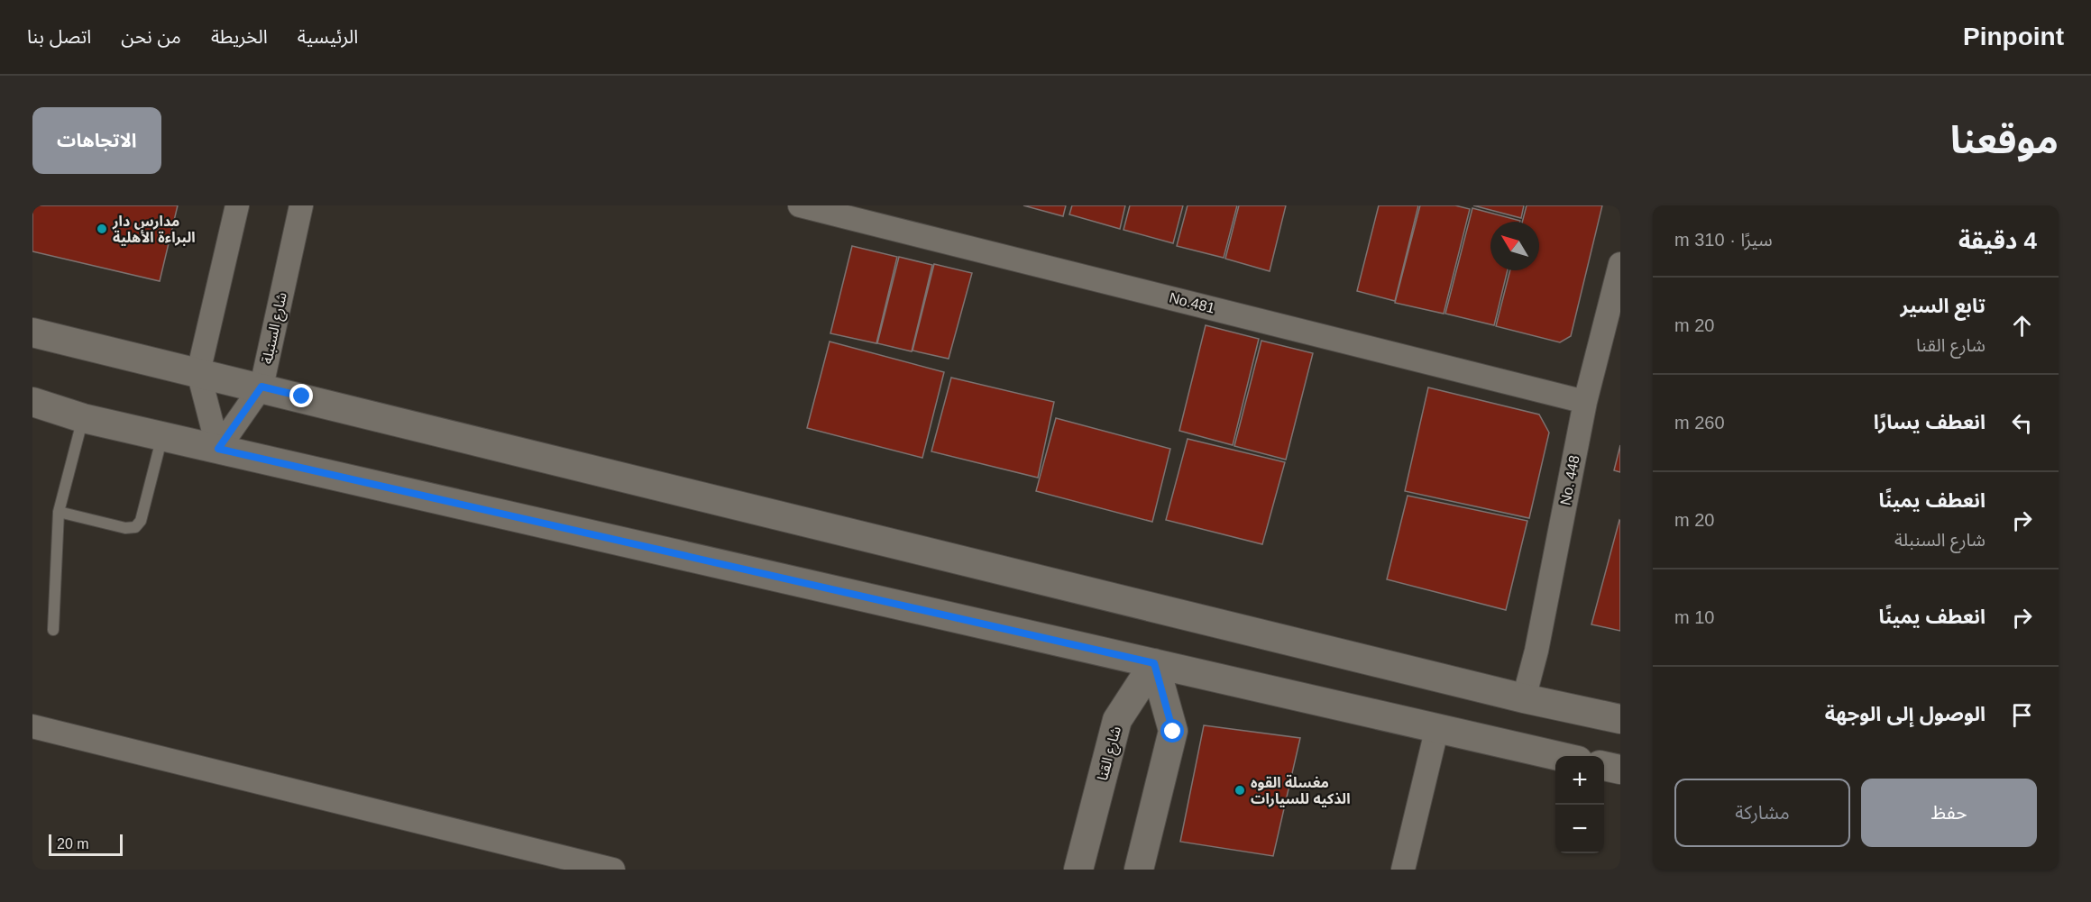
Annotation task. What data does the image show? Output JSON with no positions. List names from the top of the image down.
{
  "streets": {
    "street": [
      "No.481",
      "شارع السنبلة",
      "No. 448",
      "شارع القنا"
    ]
  },
  "crossings": [
    ["No.481", "No. 448"]
  ],
  "places": ["مدارس دار البراءة الأهلية", "مغسلة القوه الذكيه للسيارات"],
  "scale_bar": "20 m",
  "north": "top left",
  "page": {
    "header": "Pinpoint",
    "nav": [
      "الرئيسية",
      "الخريطة",
      "من نحن",
      "اتصل بنا"
    ],
    "title": "موقعنا",
    "buttons": [
      "الاتجاهات",
      ["حفظ", "مشاركة"]
    ],
    "heading": ["4 دقيقة", "سيرًا · 310 m"],
    "list": [
      ["تابع السير", "شارع القنا", "20 m"],
      ["انعطف يسارًا", "260 m"],
      ["انعطف يمينًا", "شارع السنبلة", "20 m"],
      ["انعطف يمينًا", "10 m"],
      "الوصول إلى الوجهة"
    ],
    "map_buttons": ["+", "−"],
    "scale": "20 m"
  }
}
